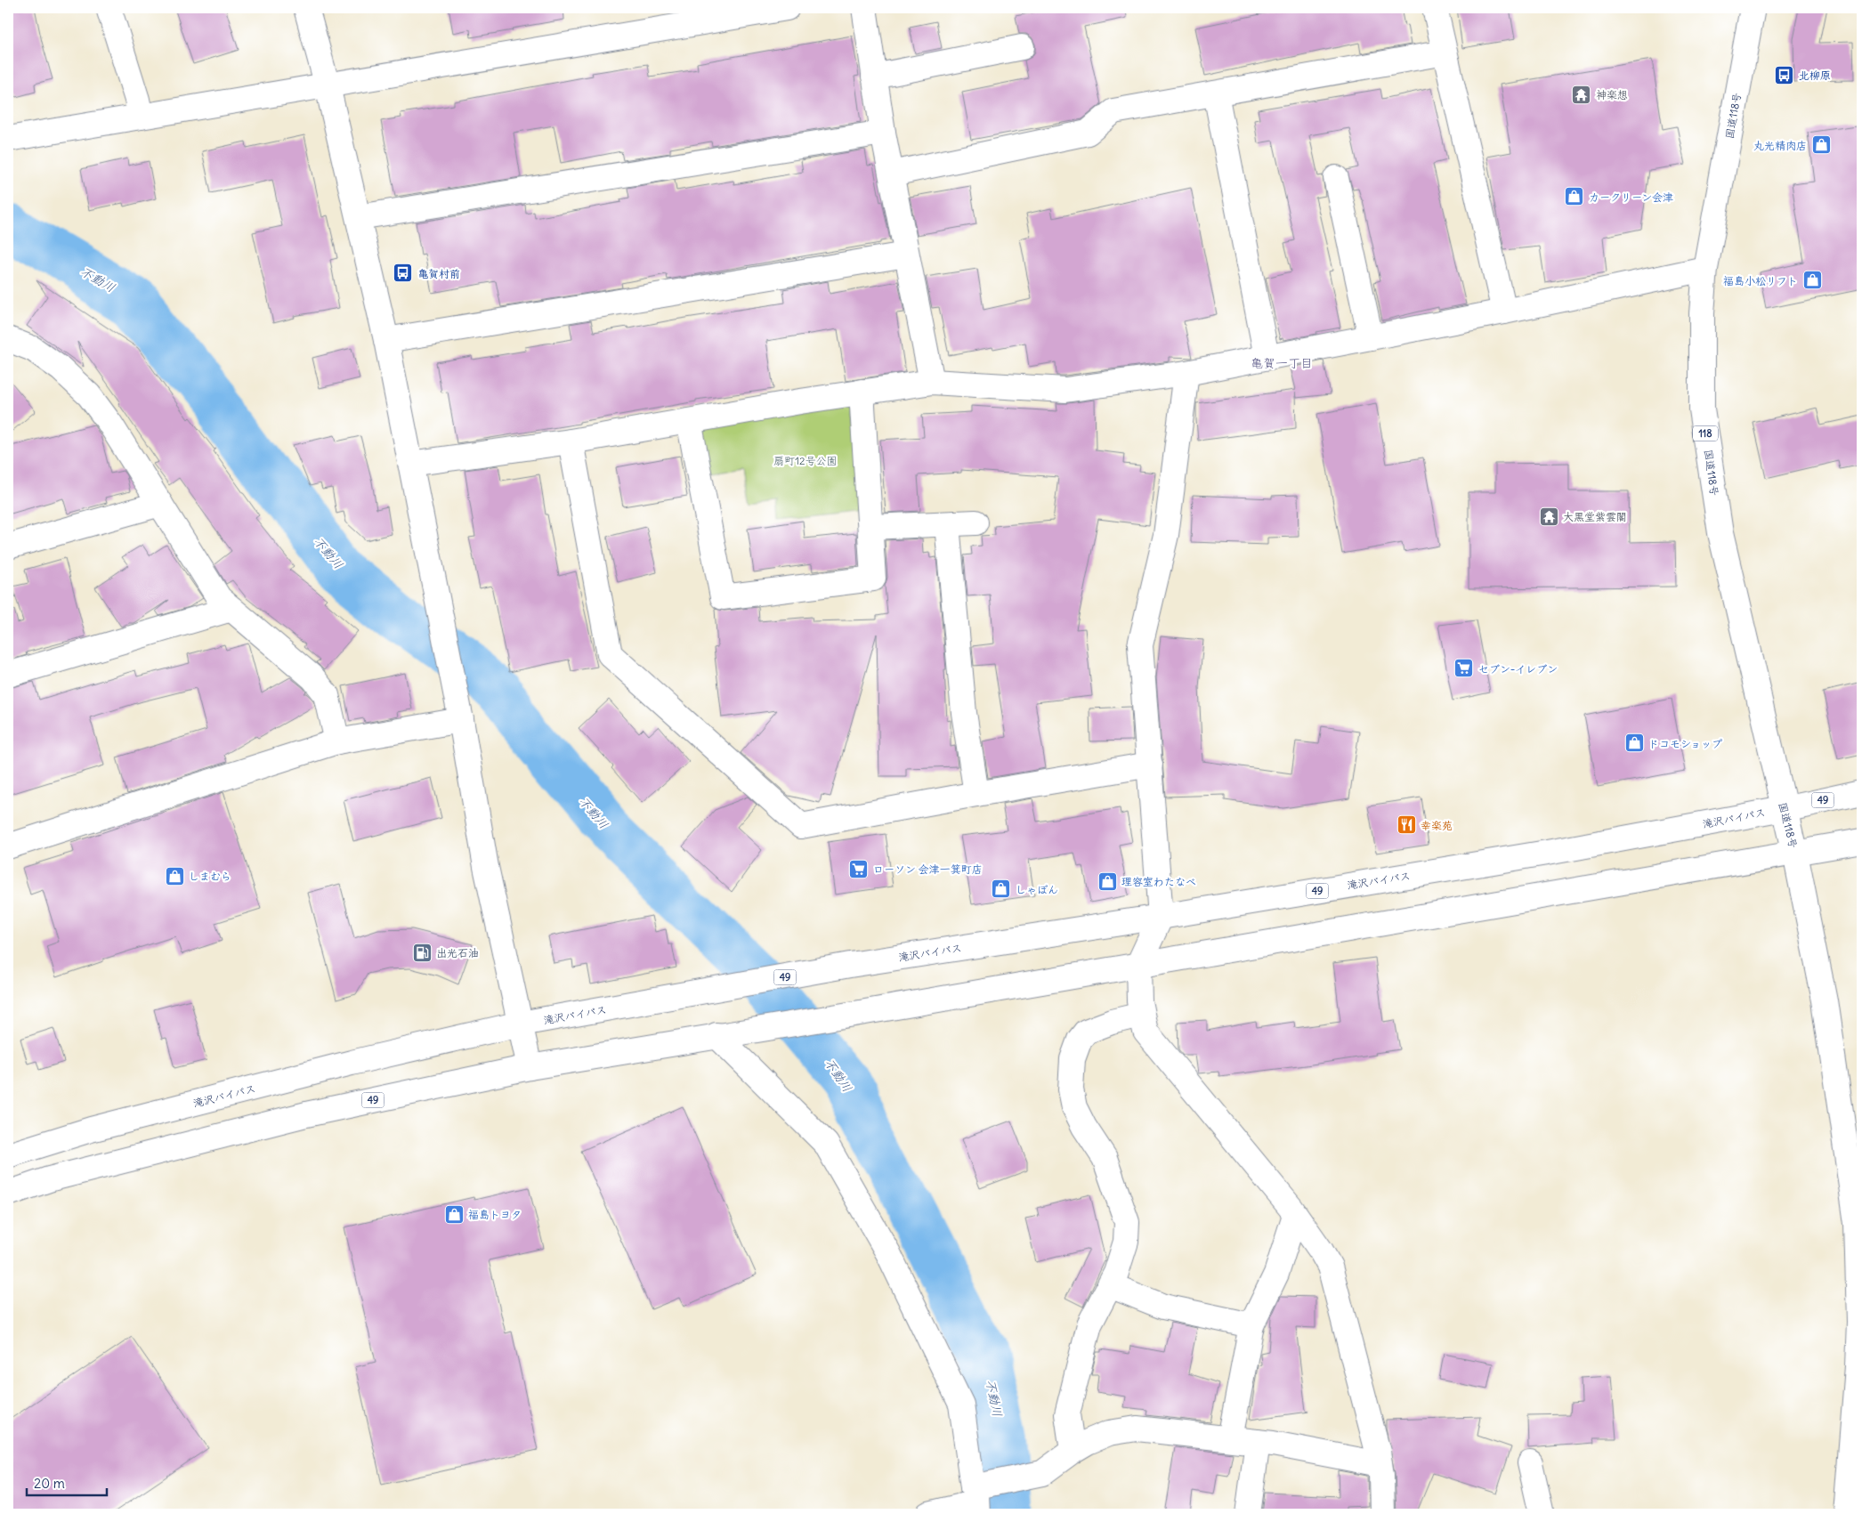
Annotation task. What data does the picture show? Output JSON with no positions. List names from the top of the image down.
{
  "streets": {
    "main road": [
      "国道118号",
      "118",
      "49",
      "滝沢バイパス"
    ]
  },
  "crossings": [
    ["国道118号", "49"],
    ["国道118号", "滝沢バイパス"]
  ],
  "districts": ["亀賀一丁目"],
  "water": ["不動川"],
  "parks": ["扇町12号公園"],
  "places": {
    "bus stop": ["北柳原", "亀賀村前"],
    "temple": ["神楽想", "大黒堂紫雲閣"],
    "shop": [
      "丸光精肉店",
      "カークリーン会津",
      "福島小松リフト",
      "ドコモショップ",
      "しまむら",
      "理容室わたなべ",
      "しゃぼん",
      "福島トヨタ"
    ],
    "supermarket": ["セブン-イレブン", "ローソン 会津一箕町店"],
    "restaurant": ["幸楽苑"],
    "fuel station": ["出光石油"]
  },
  "scale_bar": "20 m"
}
